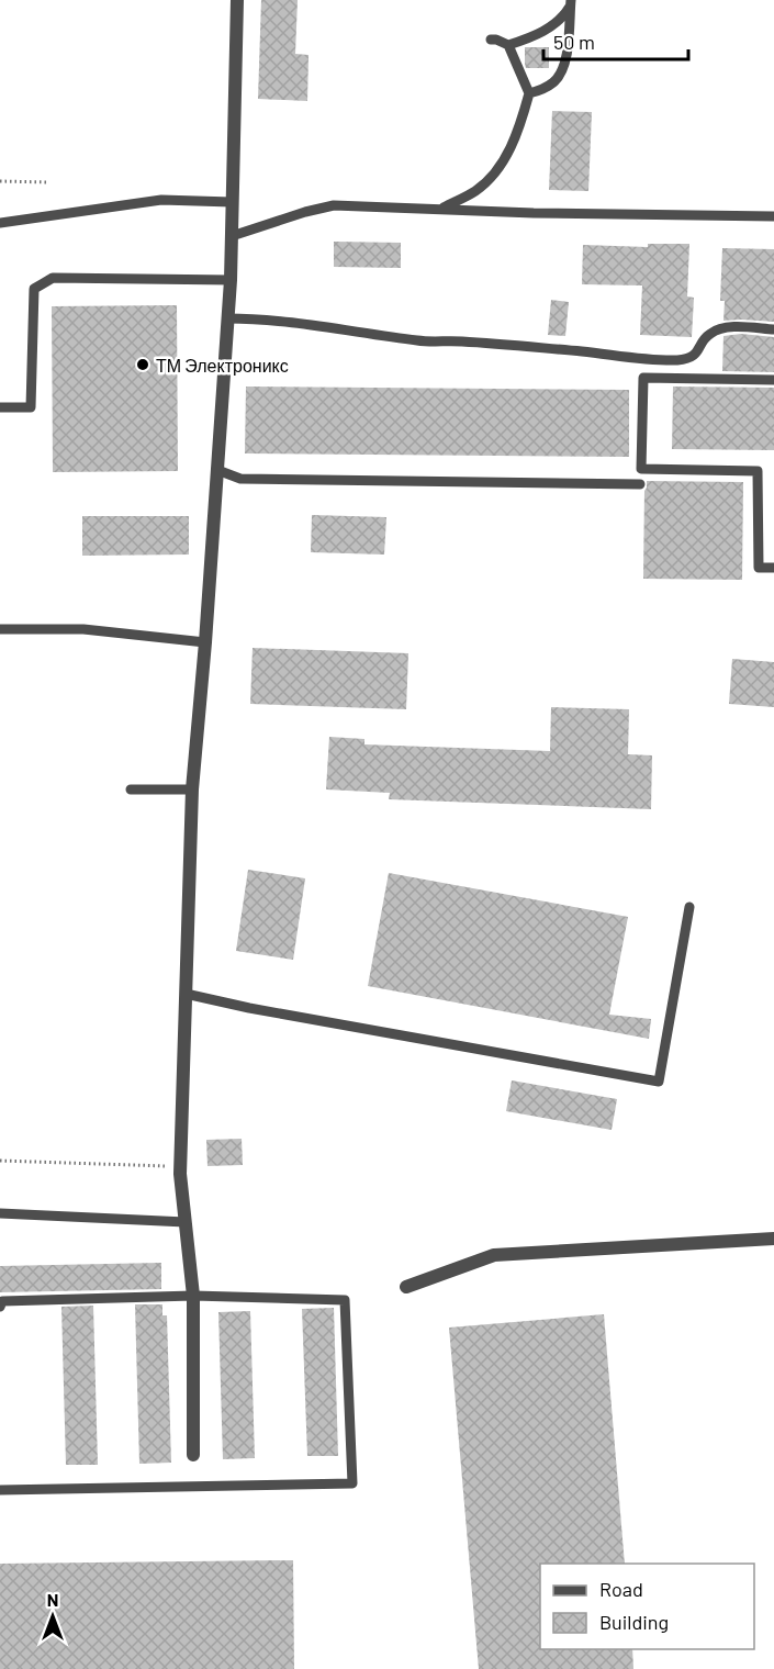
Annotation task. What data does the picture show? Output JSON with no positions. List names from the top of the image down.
{
  "places": ["ТМ Электроникс"],
  "legend": ["Road", "Building"],
  "scale_bar": "50 m",
  "north": "top"
}
